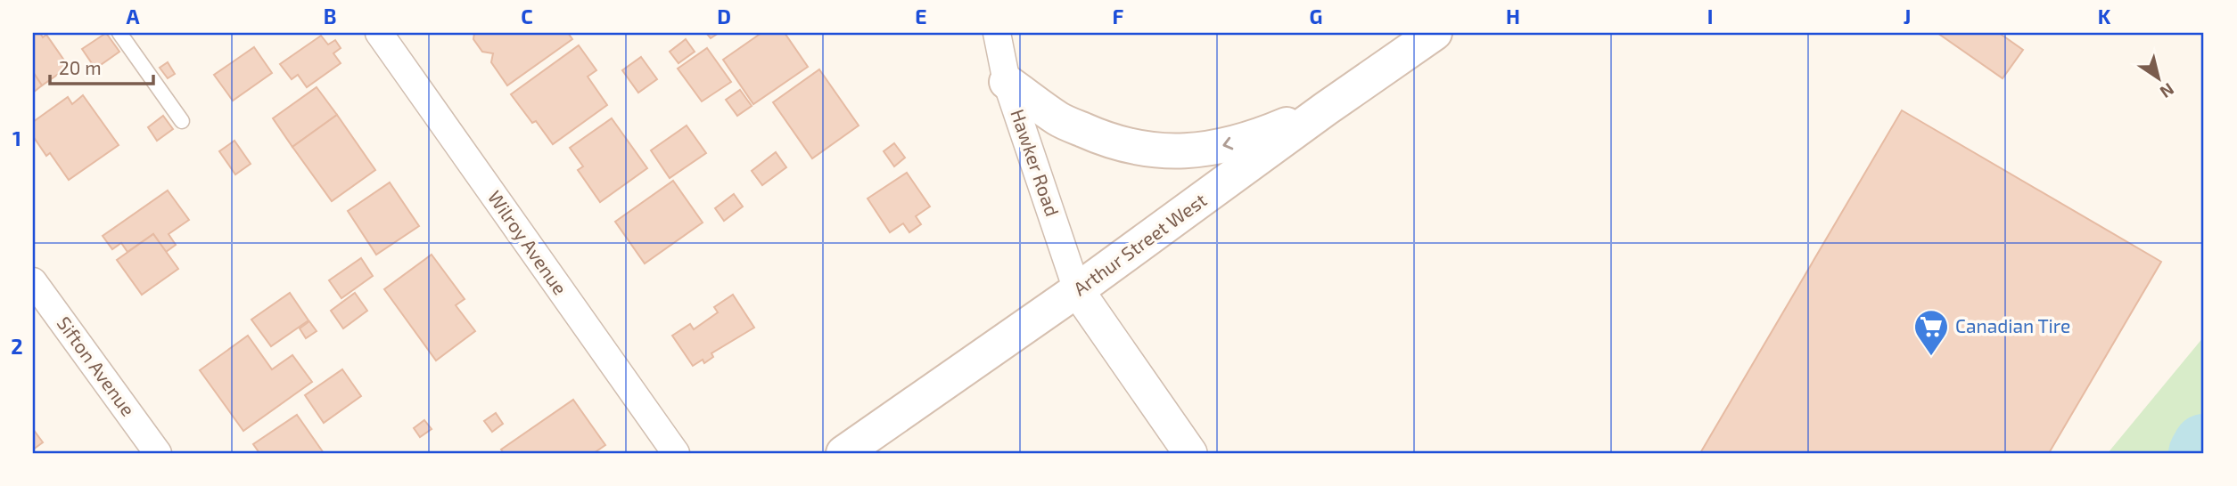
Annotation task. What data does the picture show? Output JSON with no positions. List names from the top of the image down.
{
  "streets": {
    "main road": ["Arthur Street West"],
    "street": ["Hawker Road", "Wilroy Avenue", "Sifton Avenue"]
  },
  "crossings": [
    ["Hawker Road", "Arthur Street West"]
  ],
  "places": {
    "supermarket": ["Canadian Tire"]
  },
  "scale_bar": "20 m",
  "north": "bottom right",
  "grid": {
    "columns": [
      "A",
      "B",
      "C",
      "D",
      "E",
      "F",
      "G",
      "H",
      "I",
      "J",
      "K"
    ],
    "rows": ["1", "2"]
  }
}
